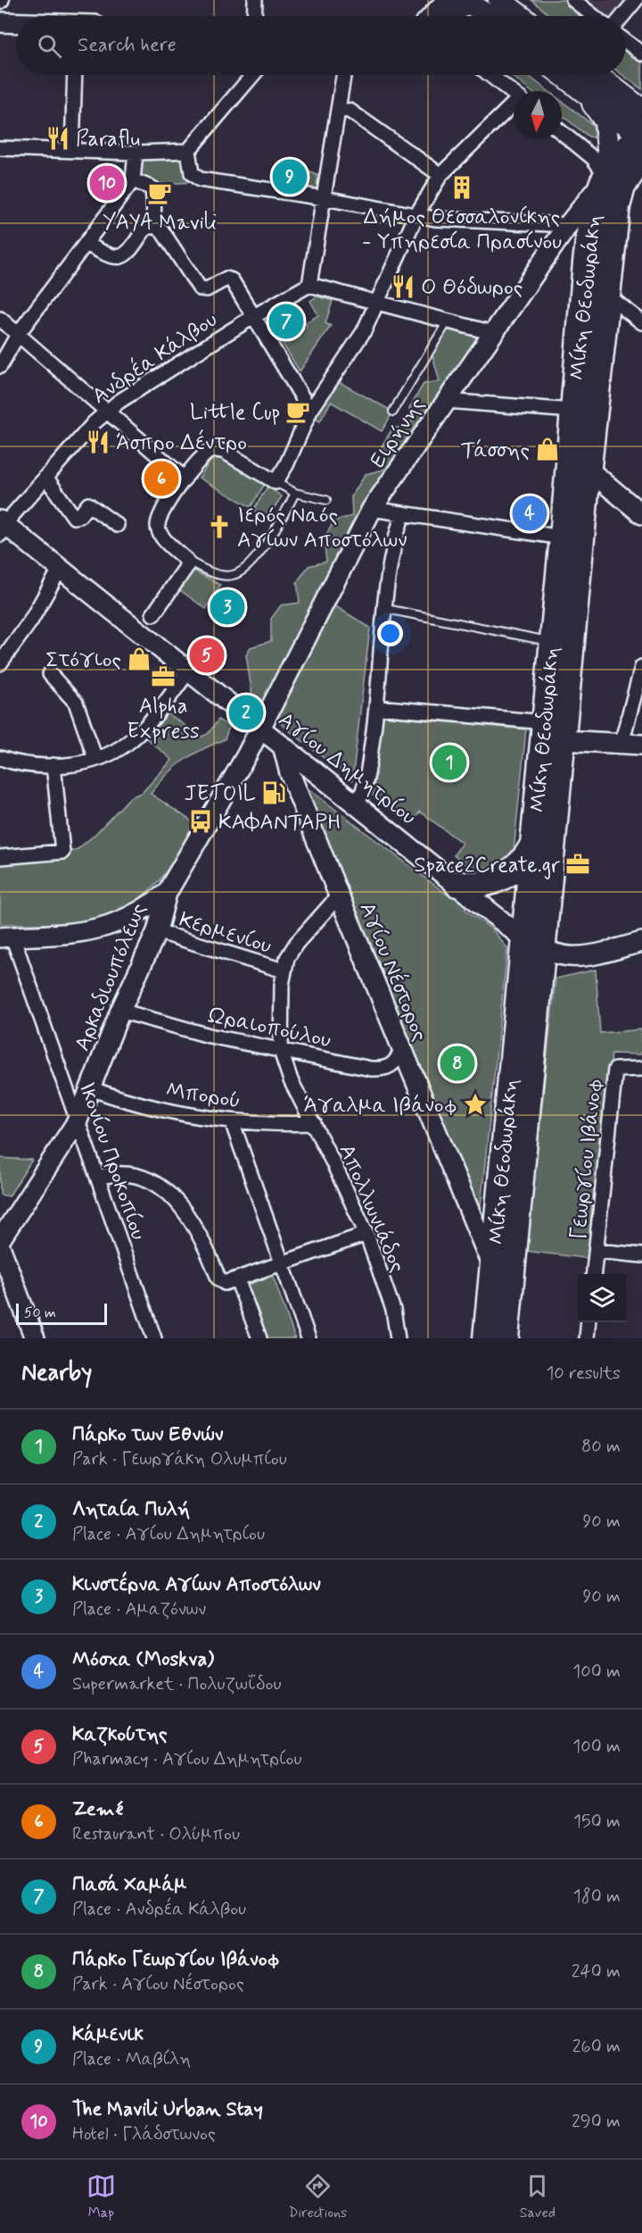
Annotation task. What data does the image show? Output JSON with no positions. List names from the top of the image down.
{
  "streets": {
    "highway": ["Μίκη Θεοδωράκη"],
    "street": [
      "Ανδρέα Κάλβου",
      "Ειρήνης",
      "Αγίου Δημητρίου",
      "Κερμενίου",
      "Αγίου Νέστορος",
      "Αρκαδιουπόλεως",
      "Ωραιοπούλου",
      "Μπορού",
      "Γεωργίου Ιβάνοφ",
      "Ικονίου Προκοπίου",
      "Απολλωνιάδος"
    ]
  },
  "crossings": [
    ["Μίκη Θεοδωράκη", "Ειρήνης"],
    ["Μίκη Θεοδωράκη", "Αγίου Δημητρίου"],
    ["Μίκη Θεοδωράκη", "Αγίου Νέστορος"],
    ["Ανδρέα Κάλβου", "Αγίου Δημητρίου"],
    ["Ειρήνης", "Αγίου Δημητρίου"],
    ["Ειρήνης", "Αρκαδιουπόλεως"],
    ["Αγίου Δημητρίου", "Αγίου Νέστορος"],
    ["Αγίου Δημητρίου", "Αρκαδιουπόλεως"],
    ["Κερμενίου", "Αρκαδιουπόλεως"],
    ["Κερμενίου", "Απολλωνιάδος"],
    ["Αγίου Νέστορος", "Ωραιοπούλου"],
    ["Αγίου Νέστορος", "Απολλωνιάδος"],
    ["Αρκαδιουπόλεως", "Ωραιοπούλου"],
    ["Αρκαδιουπόλεως", "Μπορού"],
    ["Αρκαδιουπόλεως", "Ικονίου Προκοπίου"],
    ["Ωραιοπούλου", "Απολλωνιάδος"],
    ["Μπορού", "Απολλωνιάδος"]
  ],
  "places": {
    "restaurant": ["Paraflu", "Ο Θόδωρος", "Άσπρο Δέντρο"],
    "building": ["Δήμος Θεσσαλονίκης - Υπηρεσία Πρασίνου"],
    "cafe": ["YAYA Mavili", "Little Cup"],
    "shop": ["Τάσσης", "Στόγιος"],
    "church": ["Ιερός Ναός Αγίων Αποστόλων"],
    "office": ["Alpha Express", "Space2Create.gr"],
    "fuel station": ["JETOIL"],
    "bus stop": ["ΚΑΦΑΝΤΑΡΗ"],
    "place": ["Άγαλμα Ιβάνοφ"]
  },
  "scale_bar": "50 m",
  "north": "bottom",
  "page": {
    "search": "Search here",
    "pins": [
      "9",
      "10",
      "7",
      "6",
      "4",
      "3",
      "5",
      "2",
      "1",
      "8"
    ],
    "scale": "50 m",
    "heading": ["Nearby", "10 results"],
    "list": [
      {
        "mark": "1",
        "name": "Πάρκο των Εθνών",
        "note": "Park · Γεωργάκη Ολυμπίου",
        "value": "80 m"
      },
      {
        "mark": "2",
        "name": "Ληταία Πυλή",
        "note": "Place · Αγίου Δημητρίου",
        "value": "90 m"
      },
      {
        "mark": "3",
        "name": "Κινστέρνα Αγίων Αποστόλων",
        "note": "Place · Αμαζόνων",
        "value": "90 m"
      },
      {
        "mark": "4",
        "name": "Μόσχα (Moskva)",
        "note": "Supermarket · Πολυζωΐδου",
        "value": "100 m"
      },
      {
        "mark": "5",
        "name": "Καζκούτης",
        "note": "Pharmacy · Αγίου Δημητρίου",
        "value": "100 m"
      },
      {
        "mark": "6",
        "name": "Zemé",
        "note": "Restaurant · Ολύμπου",
        "value": "150 m"
      },
      {
        "mark": "7",
        "name": "Πασά Χαμάμ",
        "note": "Place · Ανδρέα Κάλβου",
        "value": "180 m"
      },
      {
        "mark": "8",
        "name": "Πάρκο Γεωργίου Ιβάνοφ",
        "note": "Park · Αγίου Νέστορος",
        "value": "240 m"
      },
      {
        "mark": "9",
        "name": "Κάμενικ",
        "note": "Place · Μαβίλη",
        "value": "260 m"
      },
      {
        "mark": "10",
        "name": "The Mavili Urban Stay",
        "note": "Hotel · Γλάδστωνος",
        "value": "290 m"
      }
    ],
    "nav": ["Map", "Directions", "Saved"]
  }
}
